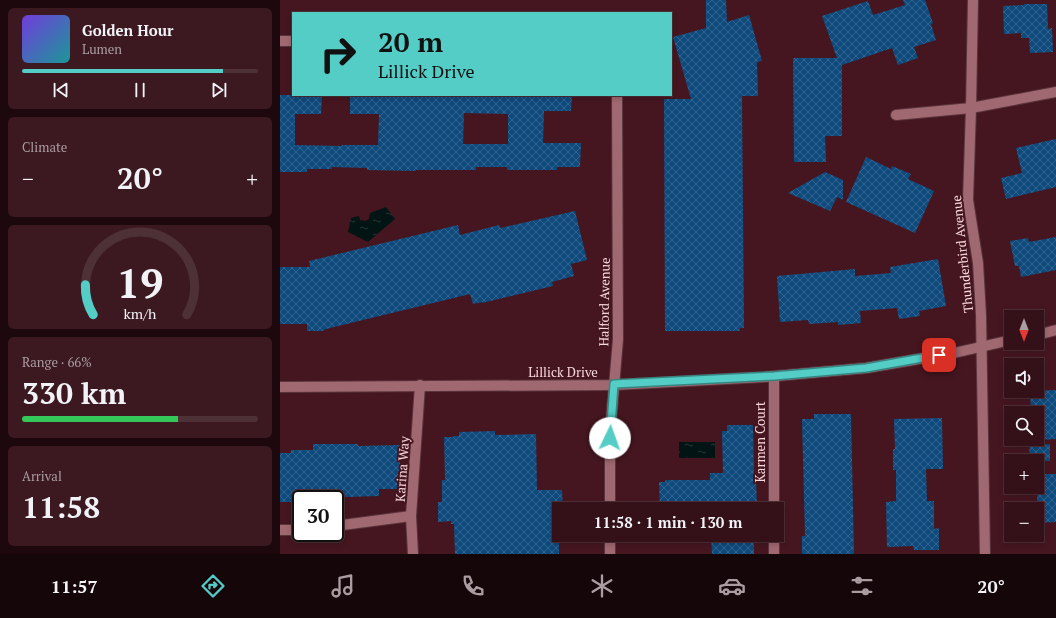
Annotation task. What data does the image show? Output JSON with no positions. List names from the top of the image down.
{
  "streets": {
    "street": [
      "Thunderbird Avenue",
      "Halford Avenue",
      "Lillick Drive",
      "Karmen Court",
      "Karina Way"
    ]
  },
  "crossings": [
    ["Thunderbird Avenue", "Lillick Drive"],
    ["Halford Avenue", "Lillick Drive"],
    ["Lillick Drive", "Karmen Court"],
    ["Lillick Drive", "Karina Way"]
  ],
  "north": "bottom",
  "page": {
    "turn": ["20 m", "Lillick Drive"],
    "song": ["Golden Hour", "Lumen"],
    "tile": [
      "Climate",
      ["Range · 66%", "330 km"],
      ["Arrival", "11:58"]
    ],
    "heat": ["−", "20°", "+"],
    "map_buttons": ["+", "−"],
    "limit": "30",
    "trip": "11:58 · 1 min · 130 m",
    "tabs": ["11:57", "20°"],
    "gauge": ["19", "km/h"]
  }
}
